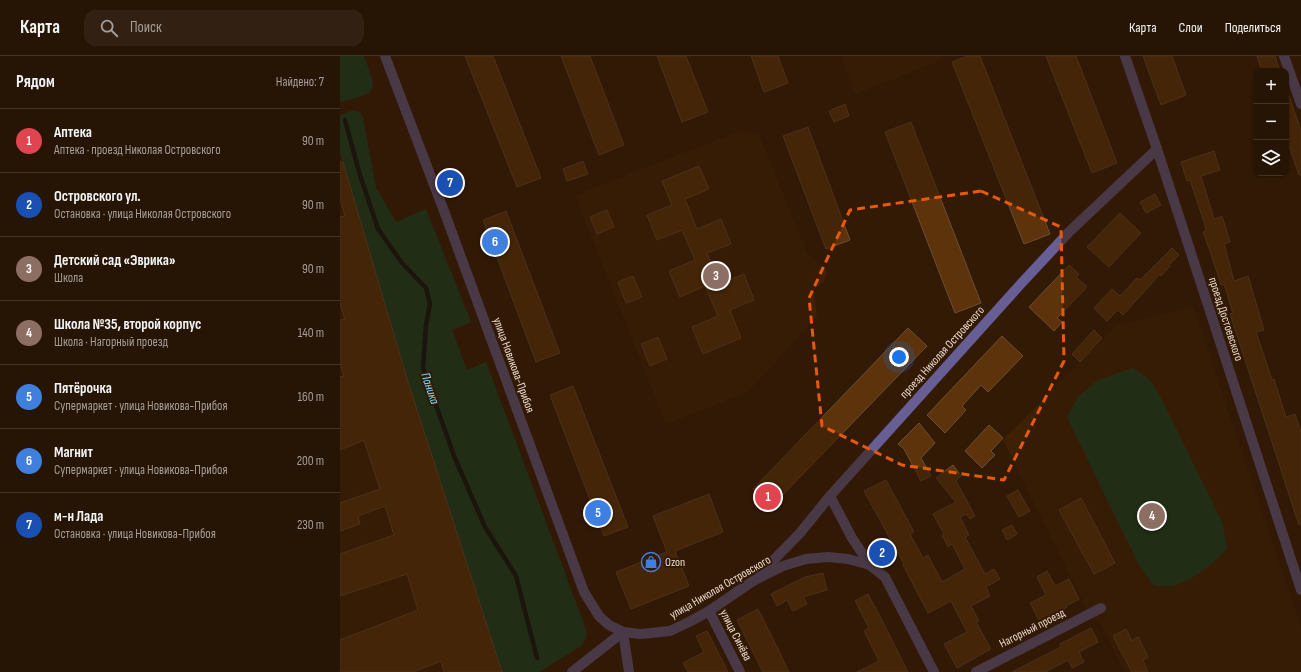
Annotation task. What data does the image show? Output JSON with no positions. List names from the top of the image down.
{
  "streets": {
    "street": [
      "проезд Достоевского",
      "проезд Николая Островского",
      "улица Новикова-Прибоя",
      "улица Николая Островского",
      "Нагорный проезд",
      "улица Синёва"
    ]
  },
  "crossings": [
    ["проезд Достоевского", "проезд Николая Островского"],
    ["проезд Николая Островского", "улица Николая Островского"],
    ["улица Новикова-Прибоя", "улица Николая Островского"],
    ["улица Николая Островского", "улица Синёва"]
  ],
  "water": ["Паника"],
  "places": {
    "shop": ["Ozon"]
  },
  "page": {
    "header": "Карта",
    "search": "Поиск",
    "nav": ["Карта", "Слои", "Поделиться"],
    "heading": ["Рядом", "Найдено: 7"],
    "map_buttons": ["+", "−"],
    "list": [
      {
        "mark": "1",
        "name": "Аптека",
        "note": "Аптека · проезд Николая Островского",
        "value": "90 m"
      },
      {
        "mark": "2",
        "name": "Островского ул.",
        "note": "Остановка · улица Николая Островского",
        "value": "90 m"
      },
      {
        "mark": "3",
        "name": "Детский сад «Эврика»",
        "note": "Школа",
        "value": "90 m"
      },
      {
        "mark": "4",
        "name": "Школа №35, второй корпус",
        "note": "Школа · Нагорный проезд",
        "value": "140 m"
      },
      {
        "mark": "5",
        "name": "Пятёрочка",
        "note": "Супермаркет · улица Новикова-Прибоя",
        "value": "160 m"
      },
      {
        "mark": "6",
        "name": "Магнит",
        "note": "Супермаркет · улица Новикова-Прибоя",
        "value": "200 m"
      },
      {
        "mark": "7",
        "name": "м-н Лада",
        "note": "Остановка · улица Новикова-Прибоя",
        "value": "230 m"
      }
    ],
    "pins": [
      "7",
      "6",
      "3",
      "1",
      "5",
      "4",
      "2"
    ]
  }
}
